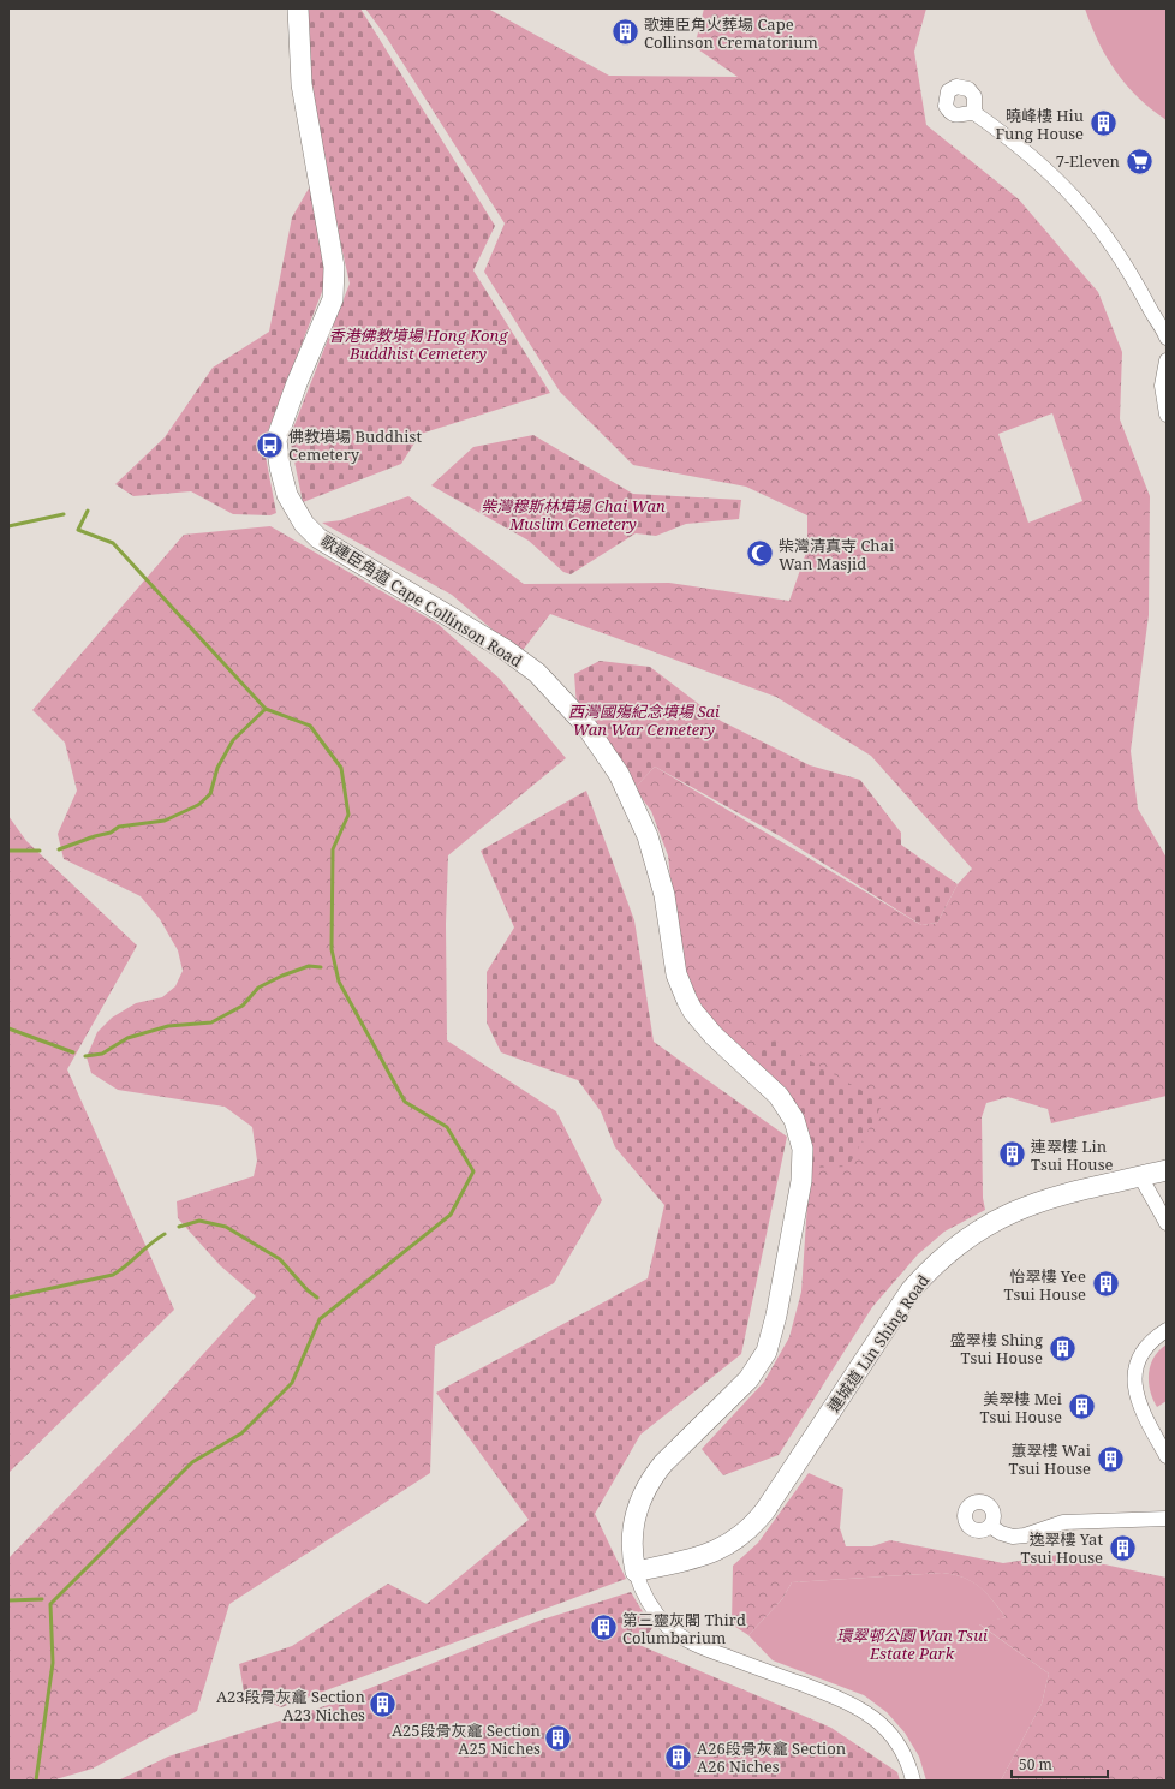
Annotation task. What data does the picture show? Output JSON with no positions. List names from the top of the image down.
{
  "streets": {
    "street": ["歌連臣角道 Cape Collinson Road", "連城道 Lin Shing Road"]
  },
  "crossings": [
    ["歌連臣角道 Cape Collinson Road", "連城道 Lin Shing Road"]
  ],
  "parks": [
    "香港佛教墳場 Hong Kong Buddhist Cemetery",
    "柴灣穆斯林墳場 Chai Wan Muslim Cemetery",
    "西灣國殤紀念墳場 Sai Wan War Cemetery",
    "環翠邨公園 Wan Tsui Estate Park"
  ],
  "places": {
    "building": [
      "歌連臣角火葬場 Cape Collinson Crematorium",
      "曉峰樓 Hiu Fung House",
      "連翠樓 Lin Tsui House",
      "怡翠樓 Yee Tsui House",
      "盛翠樓 Shing Tsui House",
      "美翠樓 Mei Tsui House",
      "蕙翠樓 Wai Tsui House",
      "逸翠樓 Yat Tsui House",
      "第三靈灰閣 Third Columbarium",
      "A23段骨灰龕 Section A23 Niches",
      "A25段骨灰龕 Section A25 Niches",
      "A26段骨灰龕 Section A26 Niches"
    ],
    "supermarket": ["7-Eleven"],
    "bus stop": ["佛教墳場 Buddhist Cemetery"],
    "mosque": ["柴灣清真寺 Chai Wan Masjid"]
  },
  "scale_bar": "50 m"
}
